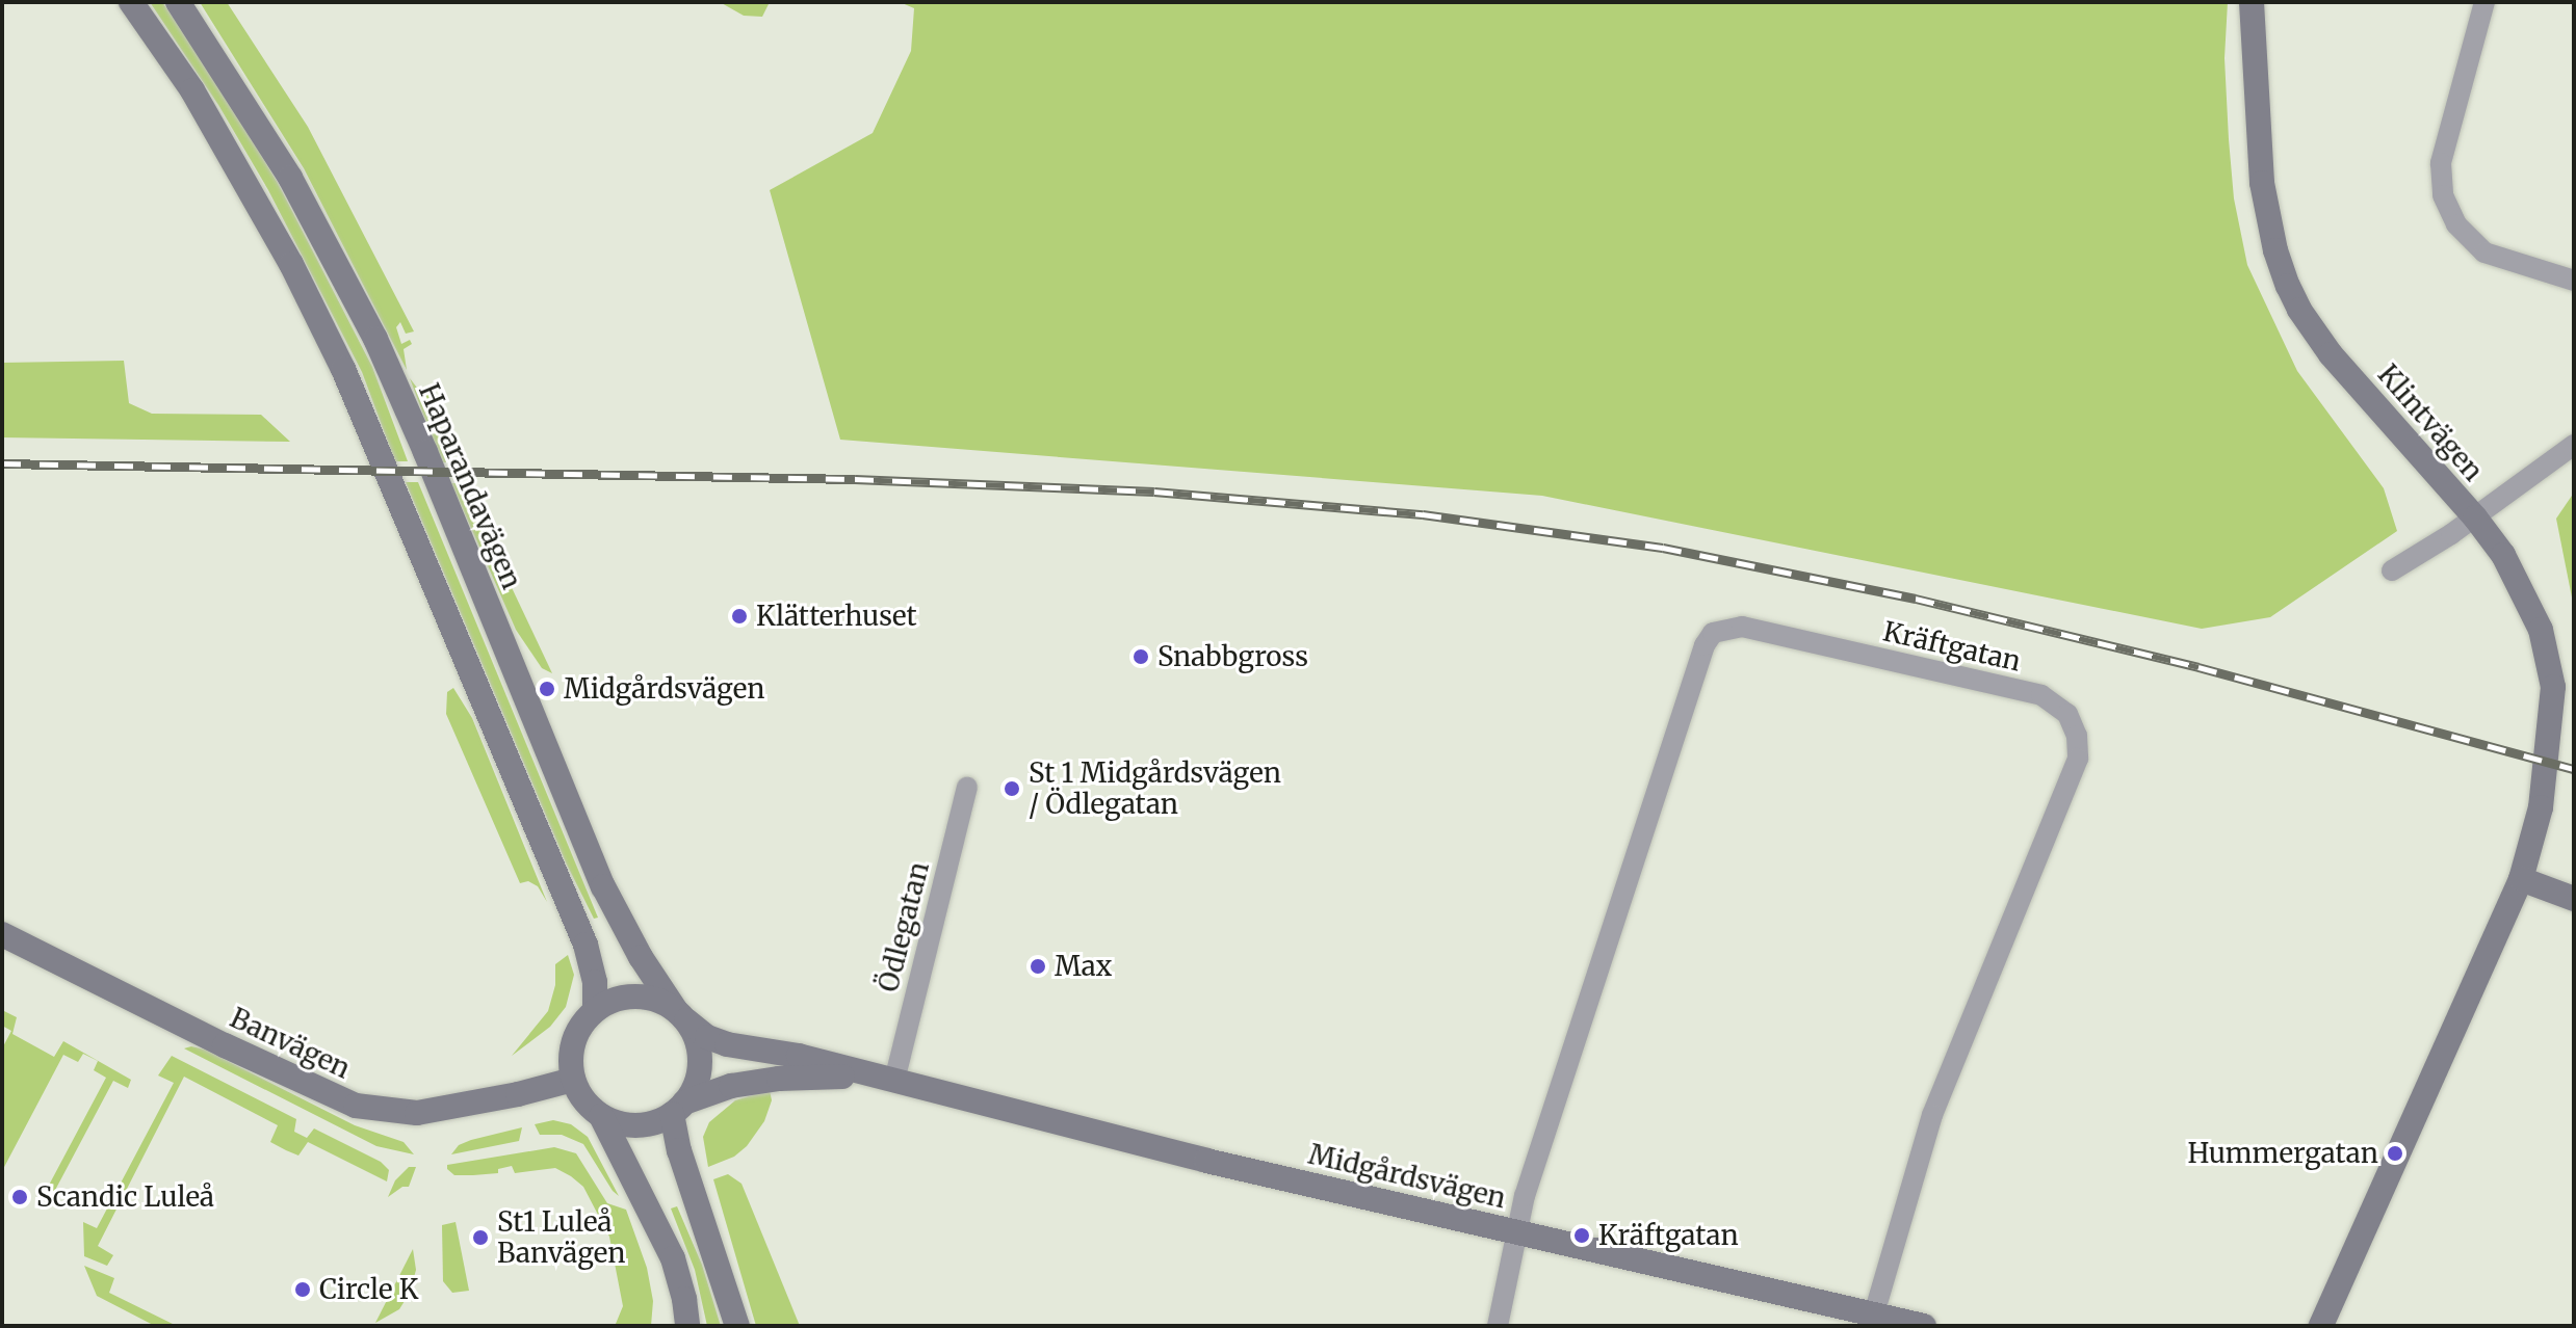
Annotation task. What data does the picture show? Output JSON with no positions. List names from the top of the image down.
{
  "streets": {
    "street": [
      "Klintvägen",
      "Haparandavägen",
      "Kräftgatan",
      "Ödlegatan",
      "Banvägen",
      "Midgårdsvägen"
    ]
  },
  "crossings": [
    ["Haparandavägen", "Banvägen"],
    ["Haparandavägen", "Midgårdsvägen"],
    ["Kräftgatan", "Midgårdsvägen"],
    ["Ödlegatan", "Midgårdsvägen"],
    ["Banvägen", "Midgårdsvägen"]
  ],
  "places": [
    "Klätterhuset",
    "Snabbgross",
    "Midgårdsvägen",
    "St 1 Midgårdsvägen / Ödlegatan",
    "Max",
    "Hummergatan",
    "Scandic Luleå",
    "Kräftgatan",
    "St1 Luleå Banvägen",
    "Circle K"
  ]
}
